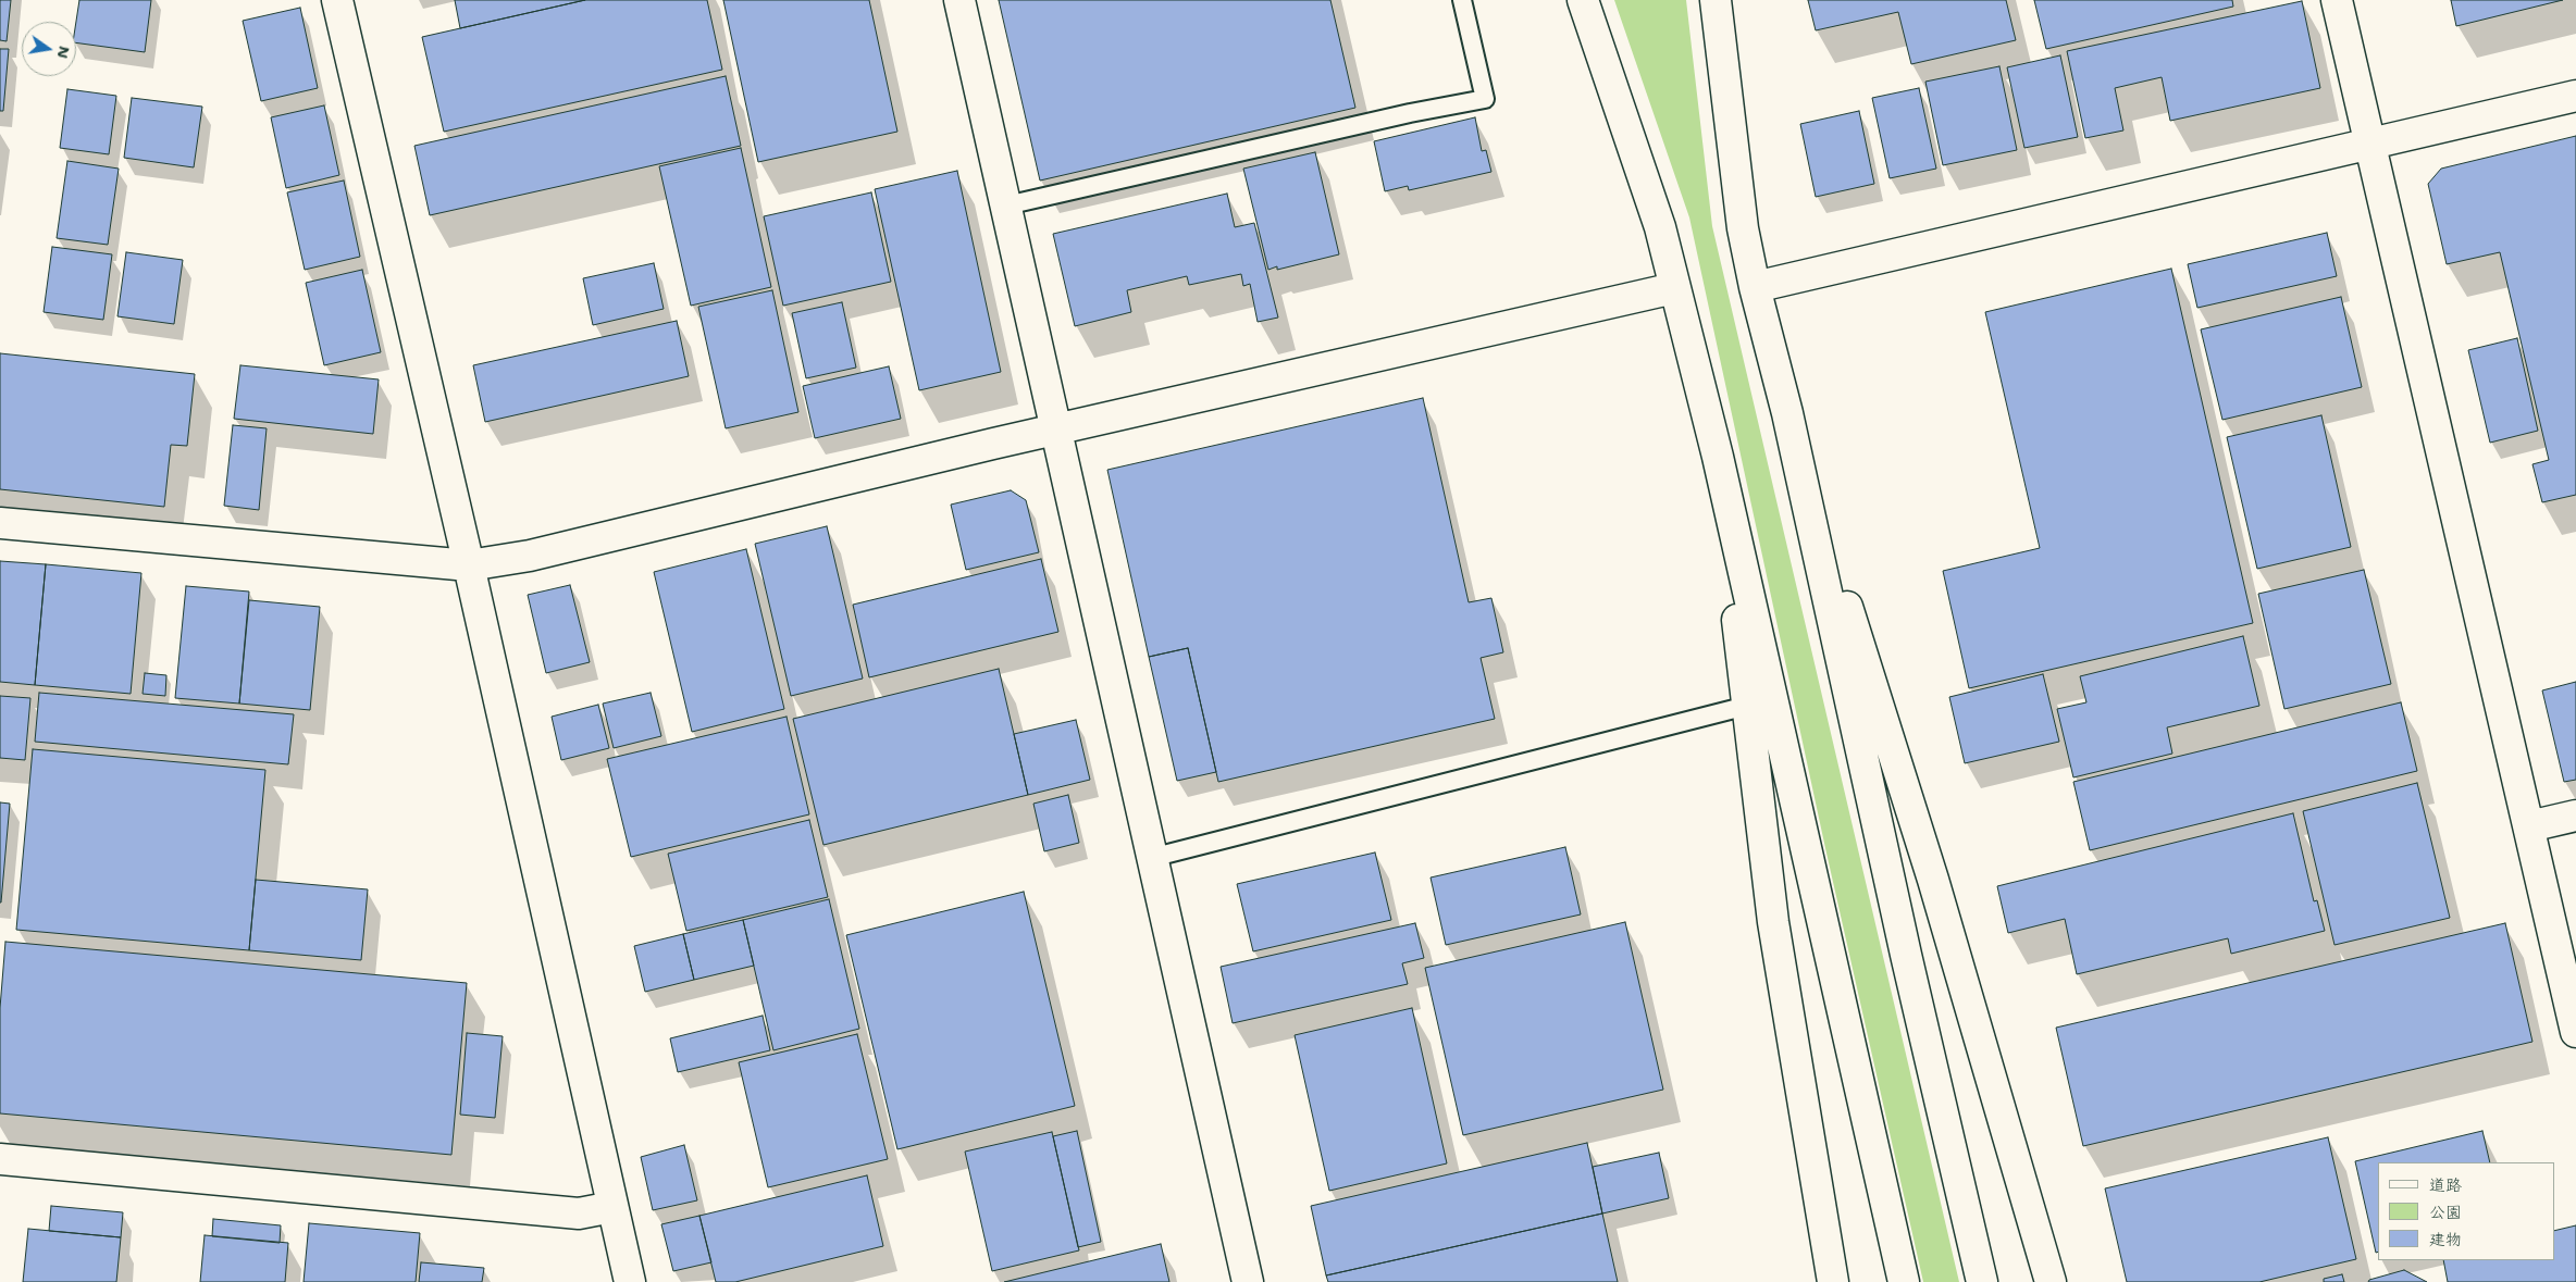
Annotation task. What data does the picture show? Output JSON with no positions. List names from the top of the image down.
{
  "legend": ["道路", "公園", "建物"],
  "north": "right"
}
